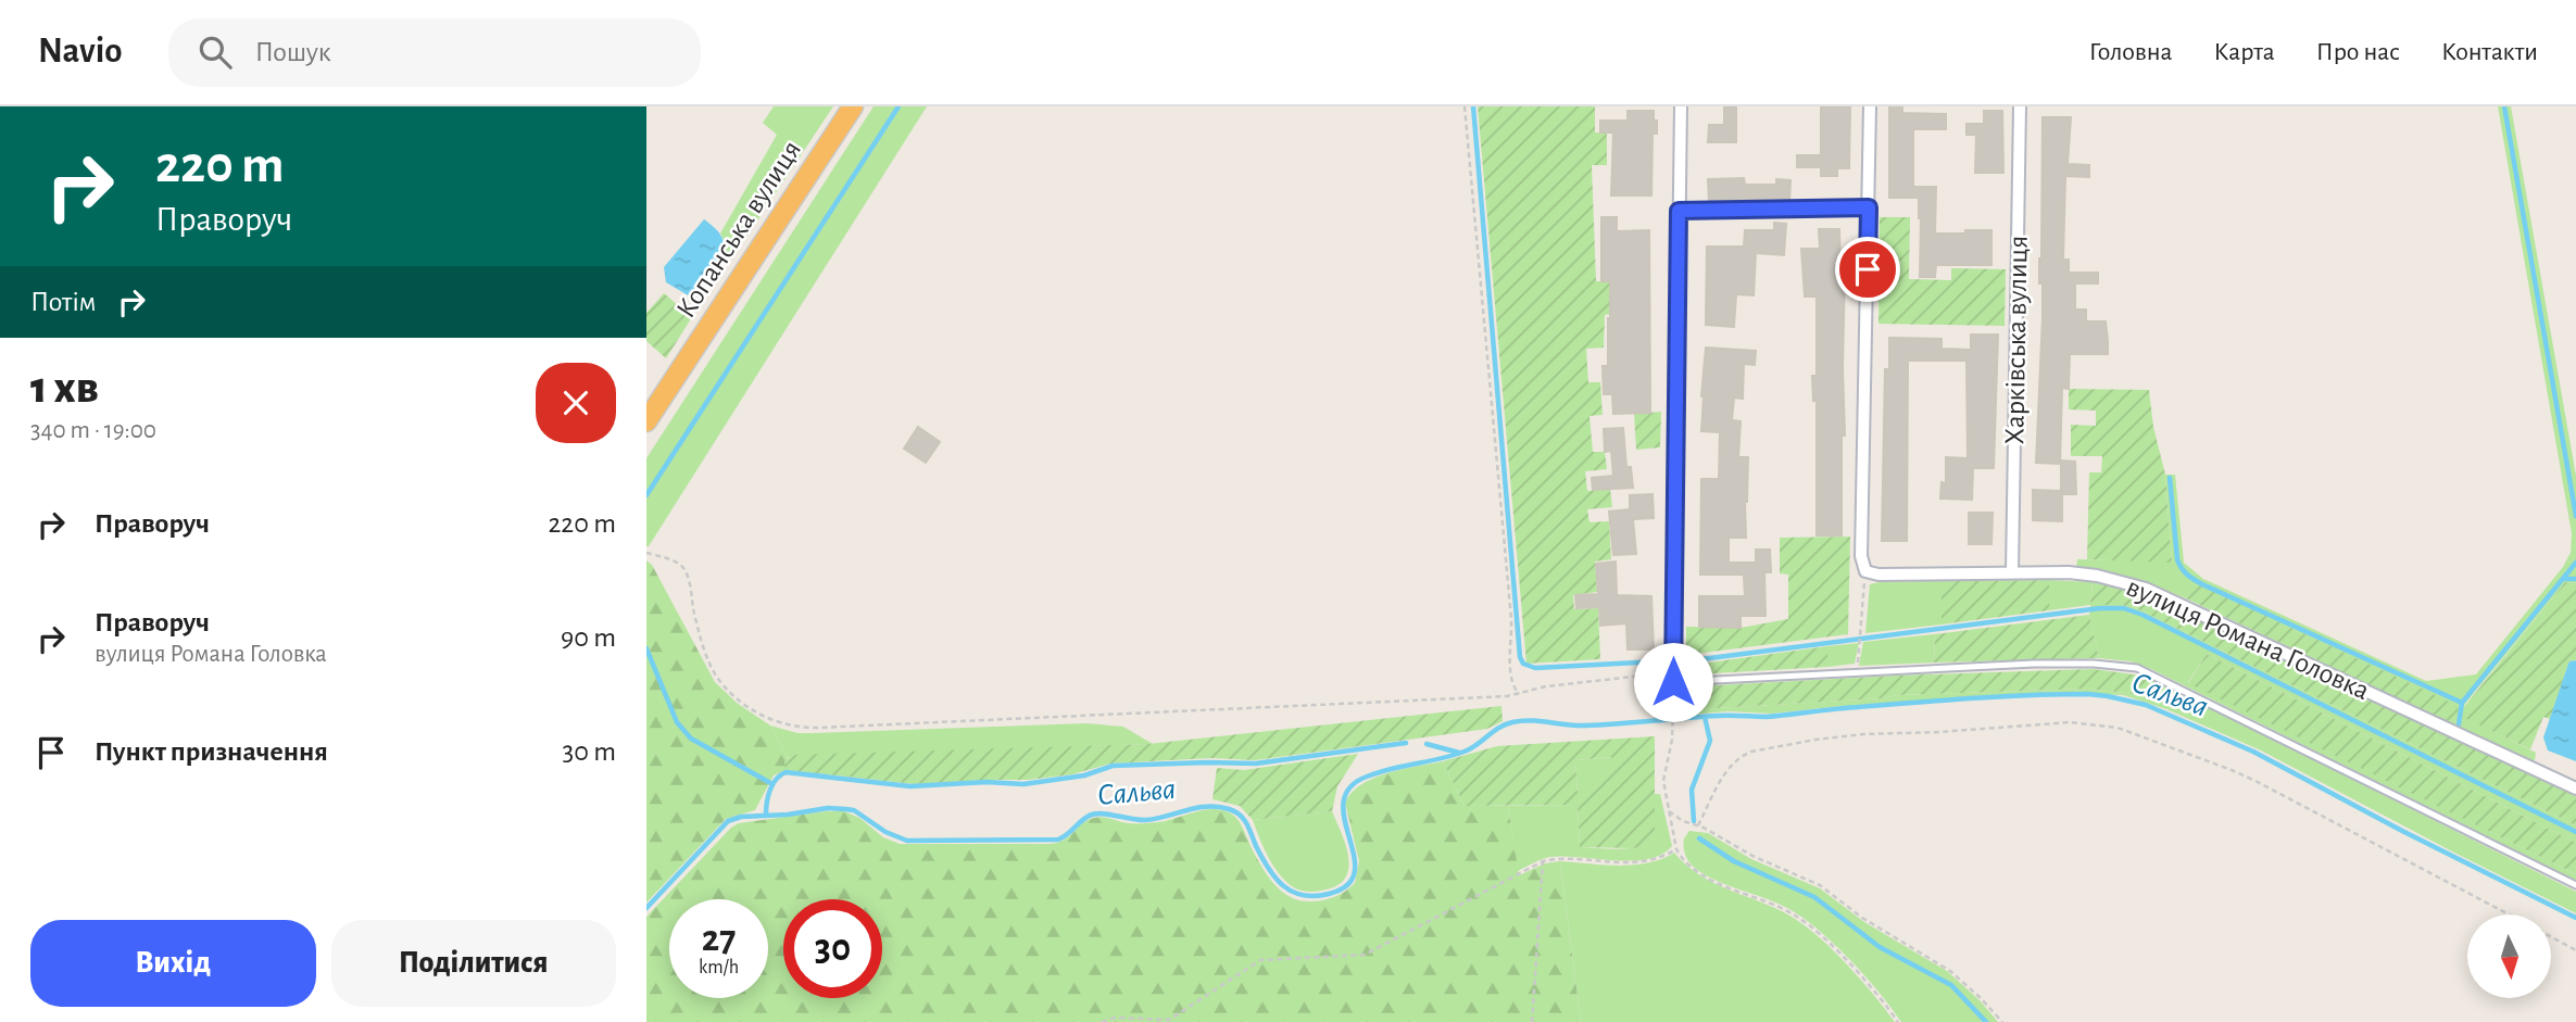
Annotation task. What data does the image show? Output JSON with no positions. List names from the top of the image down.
{
  "streets": {
    "highway": ["Копанська вулиця"],
    "street": ["Харківська вулиця", "вулиця Романа Головка"]
  },
  "crossings": [
    ["Харківська вулиця", "вулиця Романа Головка"]
  ],
  "water": ["Сальва"],
  "north": "bottom",
  "page": {
    "header": "Navio",
    "search": "Пошук",
    "nav": [
      "Головна",
      "Карта",
      "Про нас",
      "Контакти"
    ],
    "turn": ["220 m", "Праворуч"],
    "then": "Потім",
    "heading": ["1 хв", "340 m · 19:00"],
    "list": [
      {
        "name": "Праворуч",
        "value": "220 m"
      },
      {
        "name": "Праворуч",
        "note": "вулиця Романа Головка",
        "value": "90 m"
      },
      {
        "name": "Пункт призначення",
        "value": "30 m"
      }
    ],
    "speed": "27 km/h",
    "limit": "30",
    "buttons": ["Вихід", "Поділитися"]
  }
}
